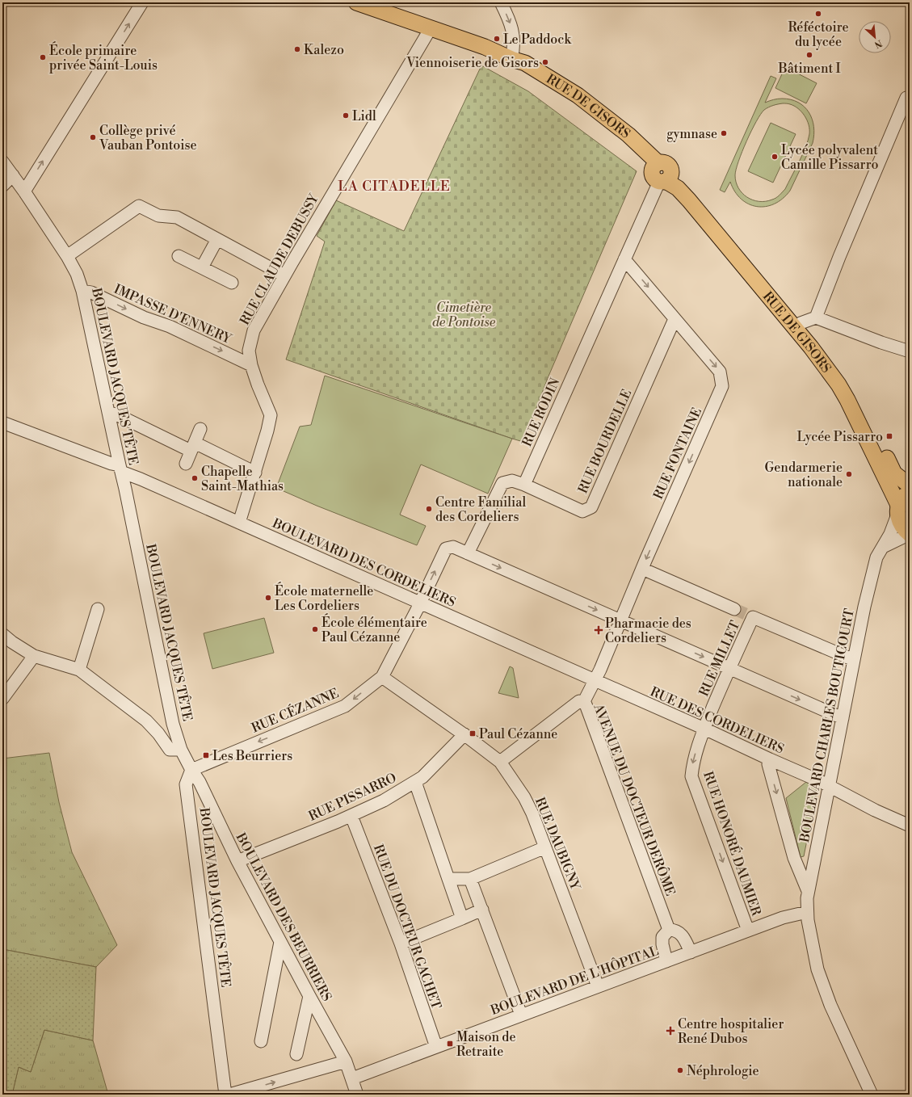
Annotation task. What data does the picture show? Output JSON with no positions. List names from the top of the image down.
{
  "streets": {
    "main road": ["RUE DE GISORS"],
    "street": [
      "RUE CLAUDE DEBUSSY",
      "IMPASSE D'ENNERY",
      "BOULEVARD JACQUES TÊTE",
      "RUE RODIN",
      "RUE BOURDELLE",
      "RUE FONTAINE",
      "BOULEVARD DES CORDELIERS",
      "RUE MILLET",
      "RUE CÉZANNE",
      "RUE DES CORDELIERS",
      "BOULEVARD CHARLES BOUTICOURT",
      "RUE PISSARRO",
      "AVENUE DU DOCTEUR DERÔME",
      "RUE DAUBIGNY",
      "RUE HONORÉ DAUMIER",
      "BOULEVARD DES BEURRIERS",
      "RUE DU DOCTEUR GACHET",
      "BOULEVARD DE L'HÔPITAL"
    ]
  },
  "crossings": [
    ["RUE DE GISORS", "RUE CLAUDE DEBUSSY"],
    ["RUE DE GISORS", "RUE RODIN"],
    ["RUE DE GISORS", "BOULEVARD CHARLES BOUTICOURT"],
    ["RUE CLAUDE DEBUSSY", "IMPASSE D'ENNERY"],
    ["RUE CLAUDE DEBUSSY", "BOULEVARD DES CORDELIERS"],
    ["IMPASSE D'ENNERY", "BOULEVARD JACQUES TÊTE"],
    ["BOULEVARD JACQUES TÊTE", "BOULEVARD DES CORDELIERS"],
    ["BOULEVARD JACQUES TÊTE", "RUE CÉZANNE"],
    ["BOULEVARD JACQUES TÊTE", "BOULEVARD DES BEURRIERS"],
    ["RUE RODIN", "RUE BOURDELLE"],
    ["RUE RODIN", "RUE FONTAINE"],
    ["RUE BOURDELLE", "RUE FONTAINE"],
    ["RUE FONTAINE", "BOULEVARD DES CORDELIERS"],
    ["RUE FONTAINE", "RUE DES CORDELIERS"],
    ["RUE FONTAINE", "AVENUE DU DOCTEUR DERÔME"],
    ["BOULEVARD DES CORDELIERS", "RUE CÉZANNE"],
    ["BOULEVARD DES CORDELIERS", "RUE DES CORDELIERS"],
    ["BOULEVARD DES CORDELIERS", "AVENUE DU DOCTEUR DERÔME"],
    ["RUE MILLET", "RUE DES CORDELIERS"],
    ["RUE MILLET", "BOULEVARD CHARLES BOUTICOURT"],
    ["RUE MILLET", "RUE HONORÉ DAUMIER"],
    ["RUE CÉZANNE", "RUE DAUBIGNY"],
    ["RUE CÉZANNE", "BOULEVARD DES BEURRIERS"],
    ["RUE DES CORDELIERS", "BOULEVARD CHARLES BOUTICOURT"],
    ["RUE DES CORDELIERS", "AVENUE DU DOCTEUR DERÔME"],
    ["RUE DES CORDELIERS", "RUE HONORÉ DAUMIER"],
    ["BOULEVARD CHARLES BOUTICOURT", "BOULEVARD DE L'HÔPITAL"],
    ["RUE PISSARRO", "RUE DAUBIGNY"],
    ["RUE PISSARRO", "BOULEVARD DES BEURRIERS"],
    ["RUE PISSARRO", "RUE DU DOCTEUR GACHET"],
    ["RUE DAUBIGNY", "BOULEVARD DE L'HÔPITAL"],
    ["RUE HONORÉ DAUMIER", "BOULEVARD DE L'HÔPITAL"],
    ["BOULEVARD DES BEURRIERS", "BOULEVARD DE L'HÔPITAL"],
    ["RUE DU DOCTEUR GACHET", "BOULEVARD DE L'HÔPITAL"]
  ],
  "one_way": ["RUE FONTAINE", "RUE CÉZANNE"],
  "districts": ["LA CITADELLE"],
  "parks": ["Cimetière de Pontoise"],
  "places": {
    "other": [
      "Réféctoire du lycée",
      "Le Paddock",
      "Kalezo",
      "Bâtiment I",
      "École primaire privée Saint-Louis",
      "Viennoiserie de Gisors",
      "Lidl",
      "gymnase",
      "Collège privé Vauban Pontoise",
      "Lycée polyvalent Camille Pissarro",
      "Gendarmerie nationale",
      "Chapelle Saint-Mathias",
      "Centre Familial des Cordeliers",
      "École maternelle Les Cordeliers",
      "École élémentaire Paul Cézanne",
      "Néphrologie"
    ],
    "transit": [
      "Lycée Pissarro",
      "Paul Cézanne",
      "Les Beurriers",
      "Maison de Retraite"
    ],
    "health": ["Pharmacie des Cordeliers", "Centre hospitalier René Dubos"]
  },
  "north": "bottom right"
}
